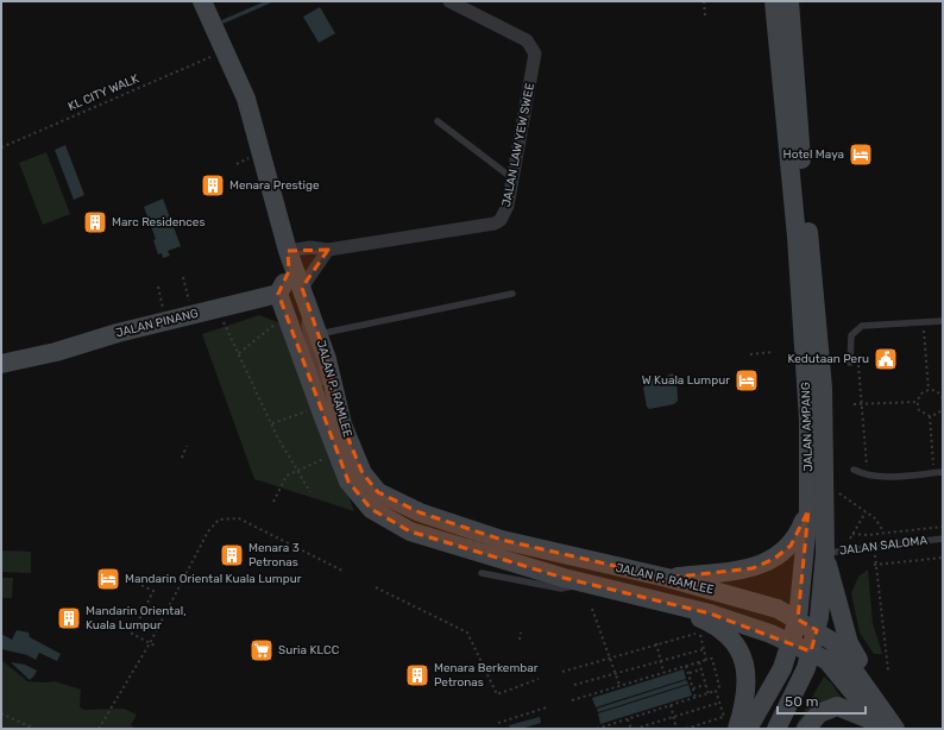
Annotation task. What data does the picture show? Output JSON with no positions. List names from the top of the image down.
{
  "streets": {
    "street": [
      "JALAN LAW YEW SWEE",
      "JALAN PINANG",
      "JALAN P. RAMLEE",
      "JALAN AMPANG"
    ],
    "lane": ["JALAN SALOMA"],
    "path": ["KL CITY WALK"]
  },
  "crossings": [
    ["JALAN LAW YEW SWEE", "JALAN P. RAMLEE"],
    ["JALAN PINANG", "JALAN P. RAMLEE"],
    ["JALAN P. RAMLEE", "JALAN AMPANG"],
    ["JALAN AMPANG", "JALAN SALOMA"]
  ],
  "places": {
    "hotel": ["Hotel Maya", "W Kuala Lumpur", "Mandarin Oriental Kuala Lumpur"],
    "building": [
      "Menara Prestige",
      "Marc Residences",
      "Menara 3 Petronas",
      "Mandarin Oriental, Kuala Lumpur",
      "Menara Berkembar Petronas"
    ],
    "public building": ["Kedutaan Peru"],
    "supermarket": ["Suria KLCC"]
  },
  "scale_bar": "50 m"
}
